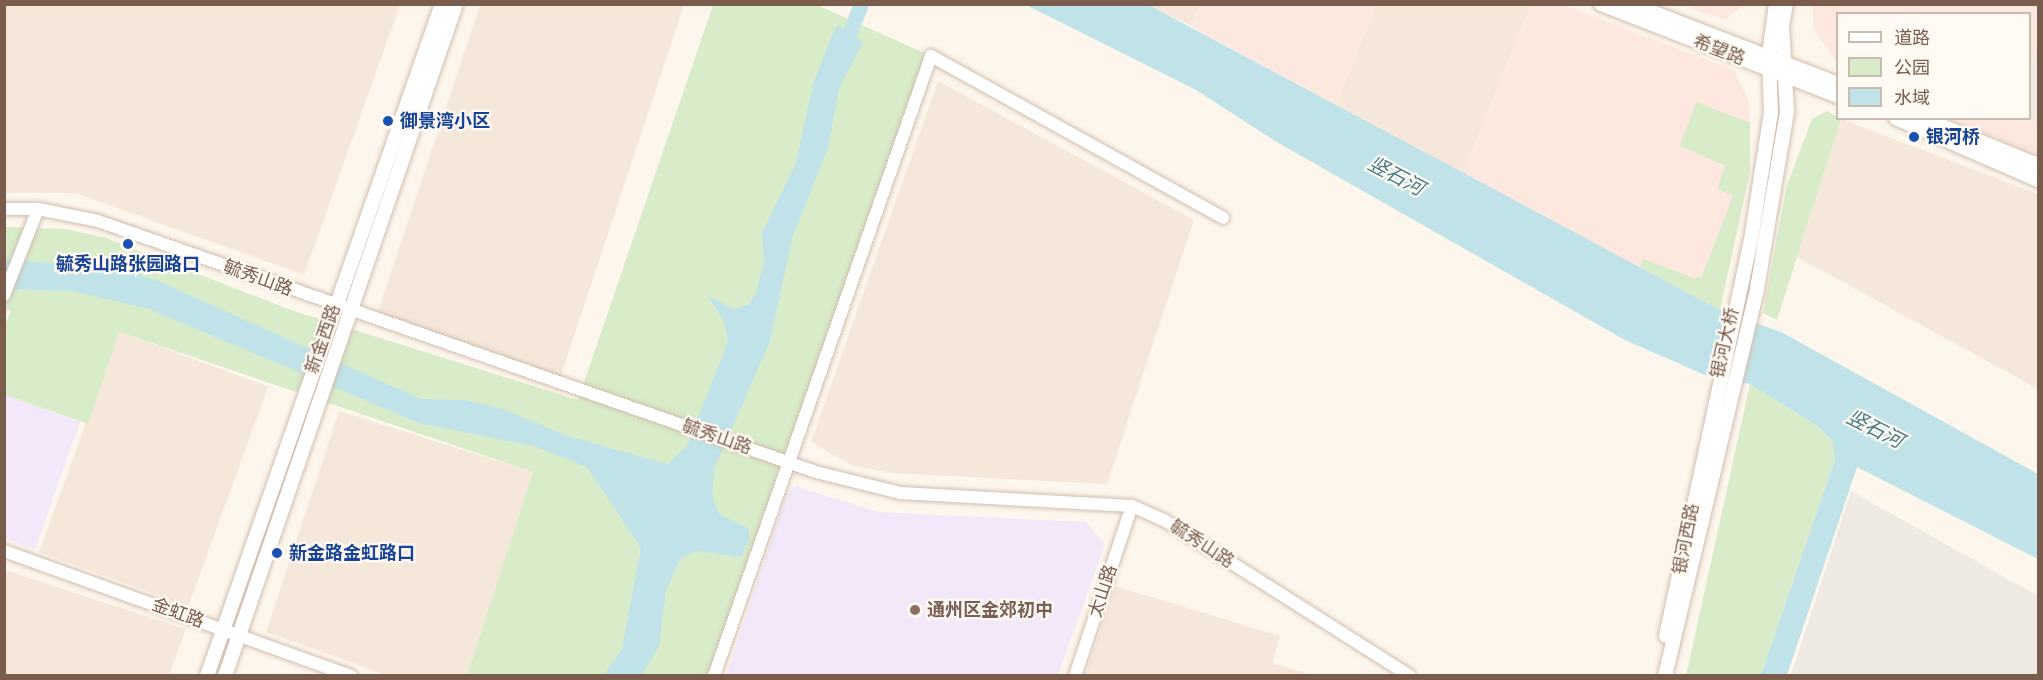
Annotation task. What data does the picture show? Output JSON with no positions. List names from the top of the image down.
{
  "streets": {
    "main road": [
      "希望路",
      "新金西路",
      "银河大桥",
      "银河西路"
    ],
    "street": ["毓秀山路", "太山路", "金虹路"]
  },
  "crossings": [
    ["希望路", "银河大桥"],
    ["毓秀山路", "新金西路"],
    ["毓秀山路", "太山路"],
    ["新金西路", "金虹路"],
    ["银河大桥", "银河西路"]
  ],
  "water": ["竖石河"],
  "places": [
    "御景湾小区",
    "银河桥",
    "毓秀山路张园路口",
    "新金路金虹路口",
    "通州区金郊初中"
  ],
  "legend": ["道路", "公园", "水域"]
}
